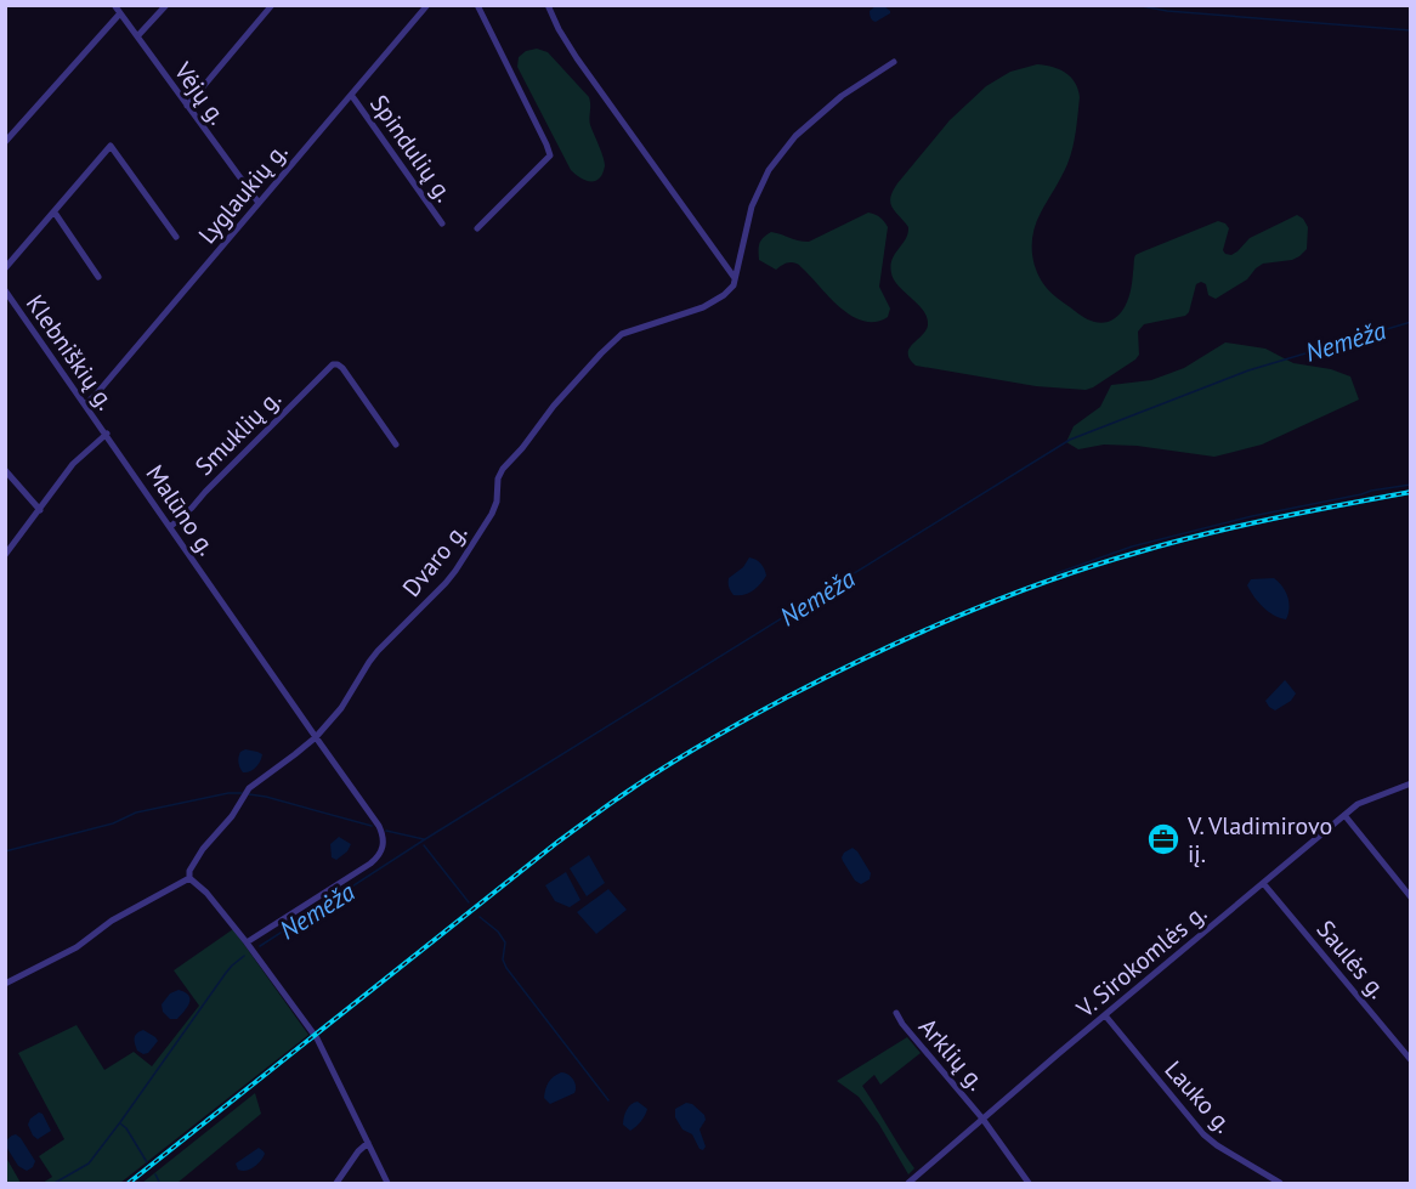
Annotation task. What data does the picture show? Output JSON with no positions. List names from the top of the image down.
{
  "streets": {
    "street": [
      "Vėjų g.",
      "Spindulių g.",
      "Lyglaukių g.",
      "Klebniškių g.",
      "Smuklių g.",
      "Malūno g.",
      "Dvaro g.",
      "Saulės g.",
      "V. Sirokomlės g.",
      "Arklių g.",
      "Lauko g."
    ]
  },
  "crossings": [
    ["Vėjų g.", "Lyglaukių g."],
    ["Spindulių g.", "Lyglaukių g."],
    ["Lyglaukių g.", "Klebniškių g."],
    ["Klebniškių g.", "Malūno g."],
    ["Smuklių g.", "Malūno g."],
    ["Malūno g.", "Dvaro g."],
    ["Saulės g.", "V. Sirokomlės g."],
    ["V. Sirokomlės g.", "Arklių g."],
    ["V. Sirokomlės g.", "Lauko g."]
  ],
  "water": ["Nemėža"],
  "places": {
    "office": ["V. Vladimirovo iį."]
  }
}
